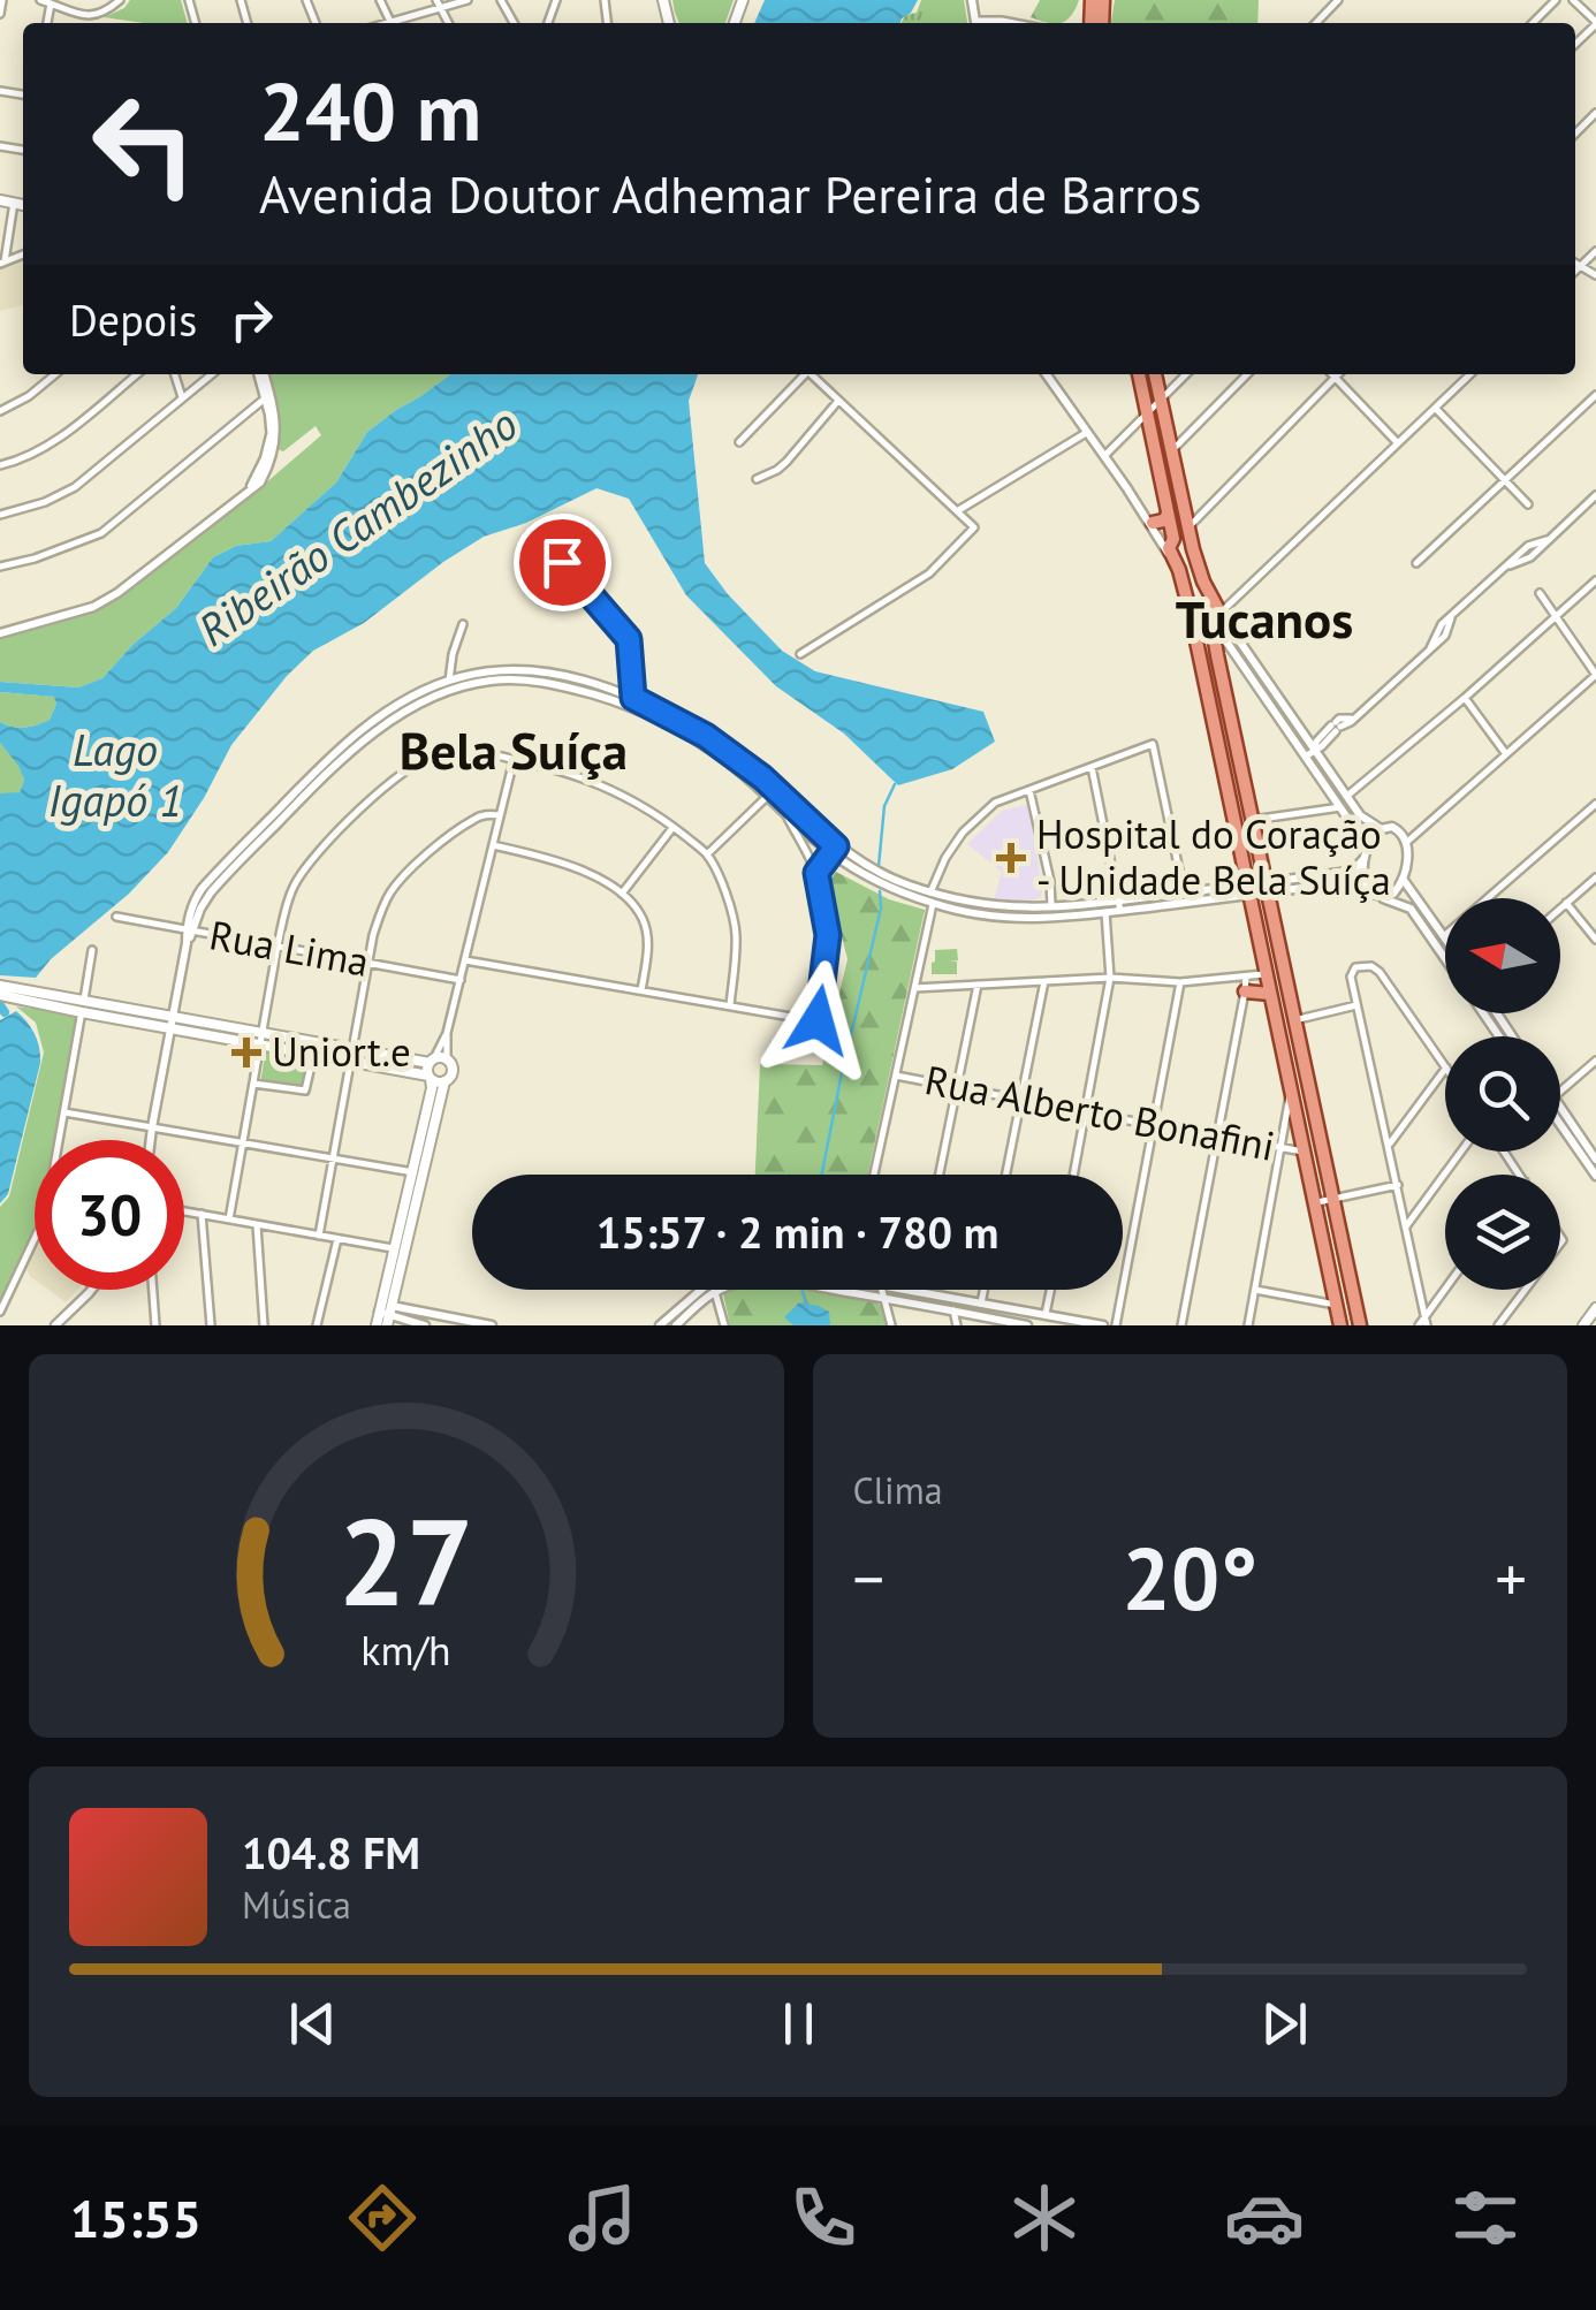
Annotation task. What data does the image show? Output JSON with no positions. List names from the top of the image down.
{
  "streets": {
    "street": ["Rua Lima", "Rua Alberto Bonafini"]
  },
  "districts": ["Tucanos", "Bela Suíça"],
  "water": ["Ribeirão Cambezinho", "Lago Igapó 1"],
  "places": {
    "health": ["Hospital do Coração - Unidade Bela Suíça", "Uniort.e"]
  },
  "north": "left",
  "page": {
    "turn": ["240 m", "Avenida Doutor Adhemar Pereira de Barros"],
    "then": "Depois",
    "limit": "30",
    "trip": "15:57 · 2 min · 780 m",
    "tile": "Clima",
    "heat": ["−", "20°", "+"],
    "song": ["104.8 FM", "Música"],
    "tabs": "15:55",
    "gauge": ["27", "km/h"]
  }
}
